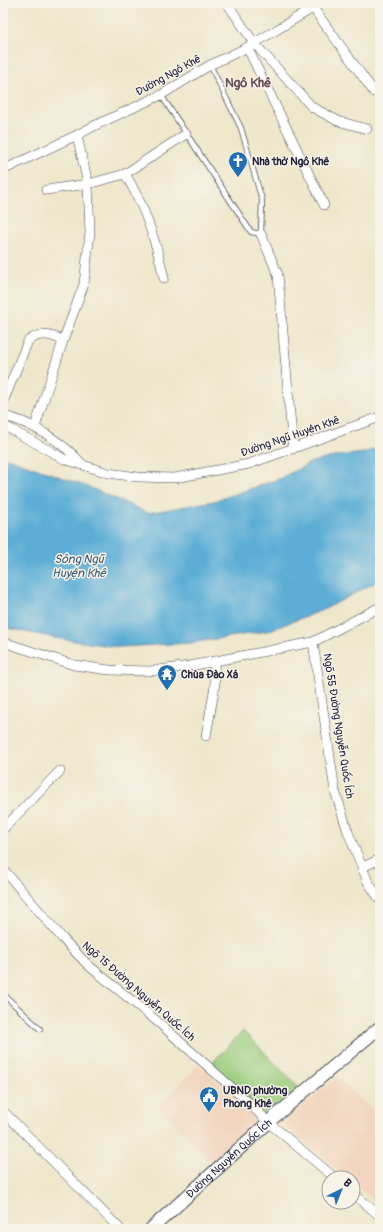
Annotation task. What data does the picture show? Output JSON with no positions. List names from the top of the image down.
{
  "streets": {
    "street": [
      "Đường Ngô Khê",
      "Đường Ngũ Huyện Khê",
      "Ngõ 55 Đường Nguyễn Quốc Ích",
      "Ngõ 15 Đường Nguyễn Quốc Ích",
      "Đường Nguyễn Quốc Ích"
    ]
  },
  "crossings": [
    ["Ngõ 15 Đường Nguyễn Quốc Ích", "Đường Nguyễn Quốc Ích"]
  ],
  "districts": ["Ngô Khê"],
  "water": ["Sông Ngũ Huyện Khê"],
  "places": {
    "church": ["Nhà thờ Ngô Khê"],
    "temple": ["Chùa Đào Xá"],
    "public building": ["UBND phường Phong Khê"]
  },
  "north": "top right"
}
